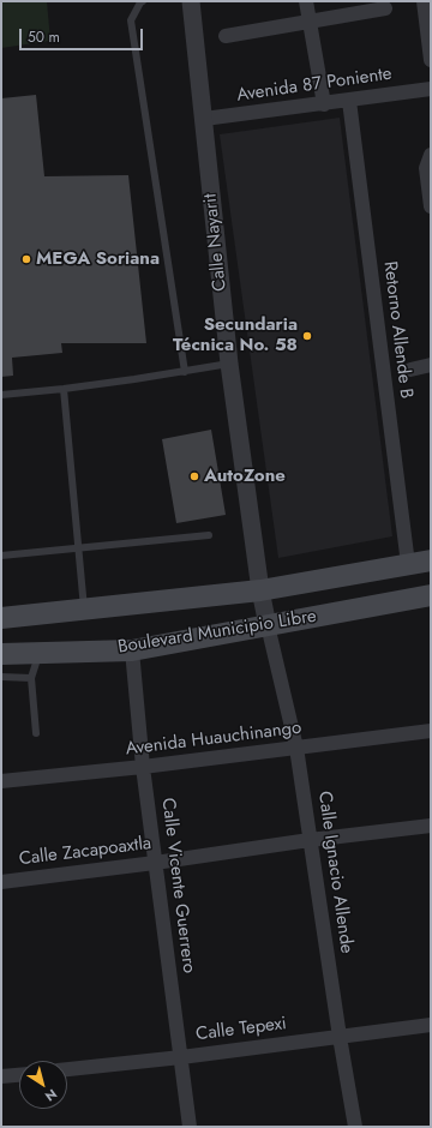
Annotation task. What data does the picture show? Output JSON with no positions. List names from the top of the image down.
{
  "streets": {
    "main road": ["Boulevard Municipio Libre"],
    "street": [
      "Avenida 87 Poniente",
      "Calle Nayarit",
      "Retorno Allende B",
      "Avenida Huauchinango",
      "Calle Zacapoaxtla",
      "Calle Ignacio Allende",
      "Calle Vicente Guerrero",
      "Calle Tepexi"
    ]
  },
  "crossings": [
    ["Avenida 87 Poniente", "Calle Nayarit"],
    ["Avenida 87 Poniente", "Retorno Allende B"],
    ["Calle Nayarit", "Boulevard Municipio Libre"],
    ["Calle Nayarit", "Calle Ignacio Allende"],
    ["Retorno Allende B", "Boulevard Municipio Libre"],
    ["Boulevard Municipio Libre", "Calle Ignacio Allende"],
    ["Boulevard Municipio Libre", "Calle Vicente Guerrero"],
    ["Avenida Huauchinango", "Calle Ignacio Allende"],
    ["Avenida Huauchinango", "Calle Vicente Guerrero"],
    ["Calle Zacapoaxtla", "Calle Ignacio Allende"],
    ["Calle Zacapoaxtla", "Calle Vicente Guerrero"],
    ["Calle Ignacio Allende", "Calle Tepexi"],
    ["Calle Vicente Guerrero", "Calle Tepexi"]
  ],
  "places": ["MEGA Soriana", "Secundaria Técnica No. 58", "AutoZone"],
  "scale_bar": "50 m",
  "north": "bottom right"
}
